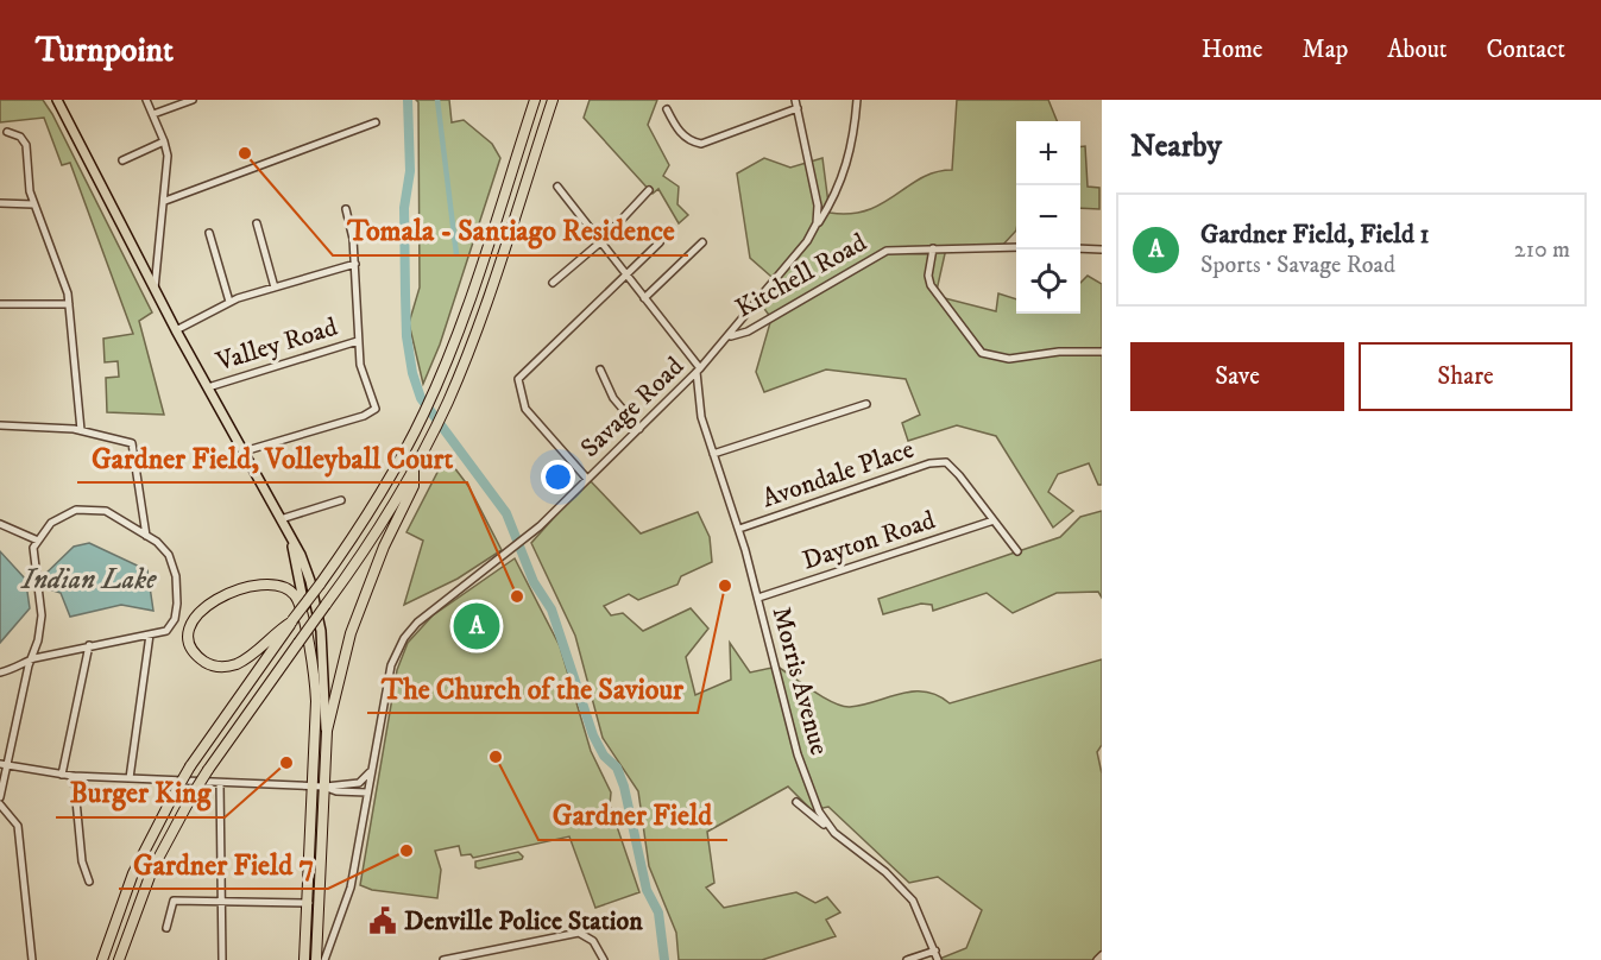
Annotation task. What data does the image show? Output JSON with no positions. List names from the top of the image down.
{
  "streets": {
    "street": [
      "Kitchell Road",
      "Valley Road",
      "Savage Road",
      "Avondale Place",
      "Dayton Road",
      "Morris Avenue"
    ]
  },
  "crossings": [
    ["Kitchell Road", "Savage Road"],
    ["Savage Road", "Morris Avenue"],
    ["Avondale Place", "Dayton Road"],
    ["Avondale Place", "Morris Avenue"],
    ["Dayton Road", "Morris Avenue"]
  ],
  "water": ["Indian Lake"],
  "places": {
    "other": [
      "Tomala - Santiago Residence",
      "The Church of the Saviour",
      "Gardner Field, Volleyball Court",
      "Gardner Field",
      "Burger King",
      "Gardner Field 7"
    ],
    "public building": ["Denville Police Station"]
  },
  "page": {
    "header": "Turnpoint",
    "nav": [
      "Home",
      "Map",
      "About",
      "Contact"
    ],
    "heading": "Nearby",
    "map_buttons": ["+", "−"],
    "list": [
      {
        "mark": "A",
        "name": "Gardner Field, Field 1",
        "note": "Sports · Savage Road",
        "value": "210 m"
      }
    ],
    "buttons": ["Save", "Share"],
    "pins": "A"
  }
}
